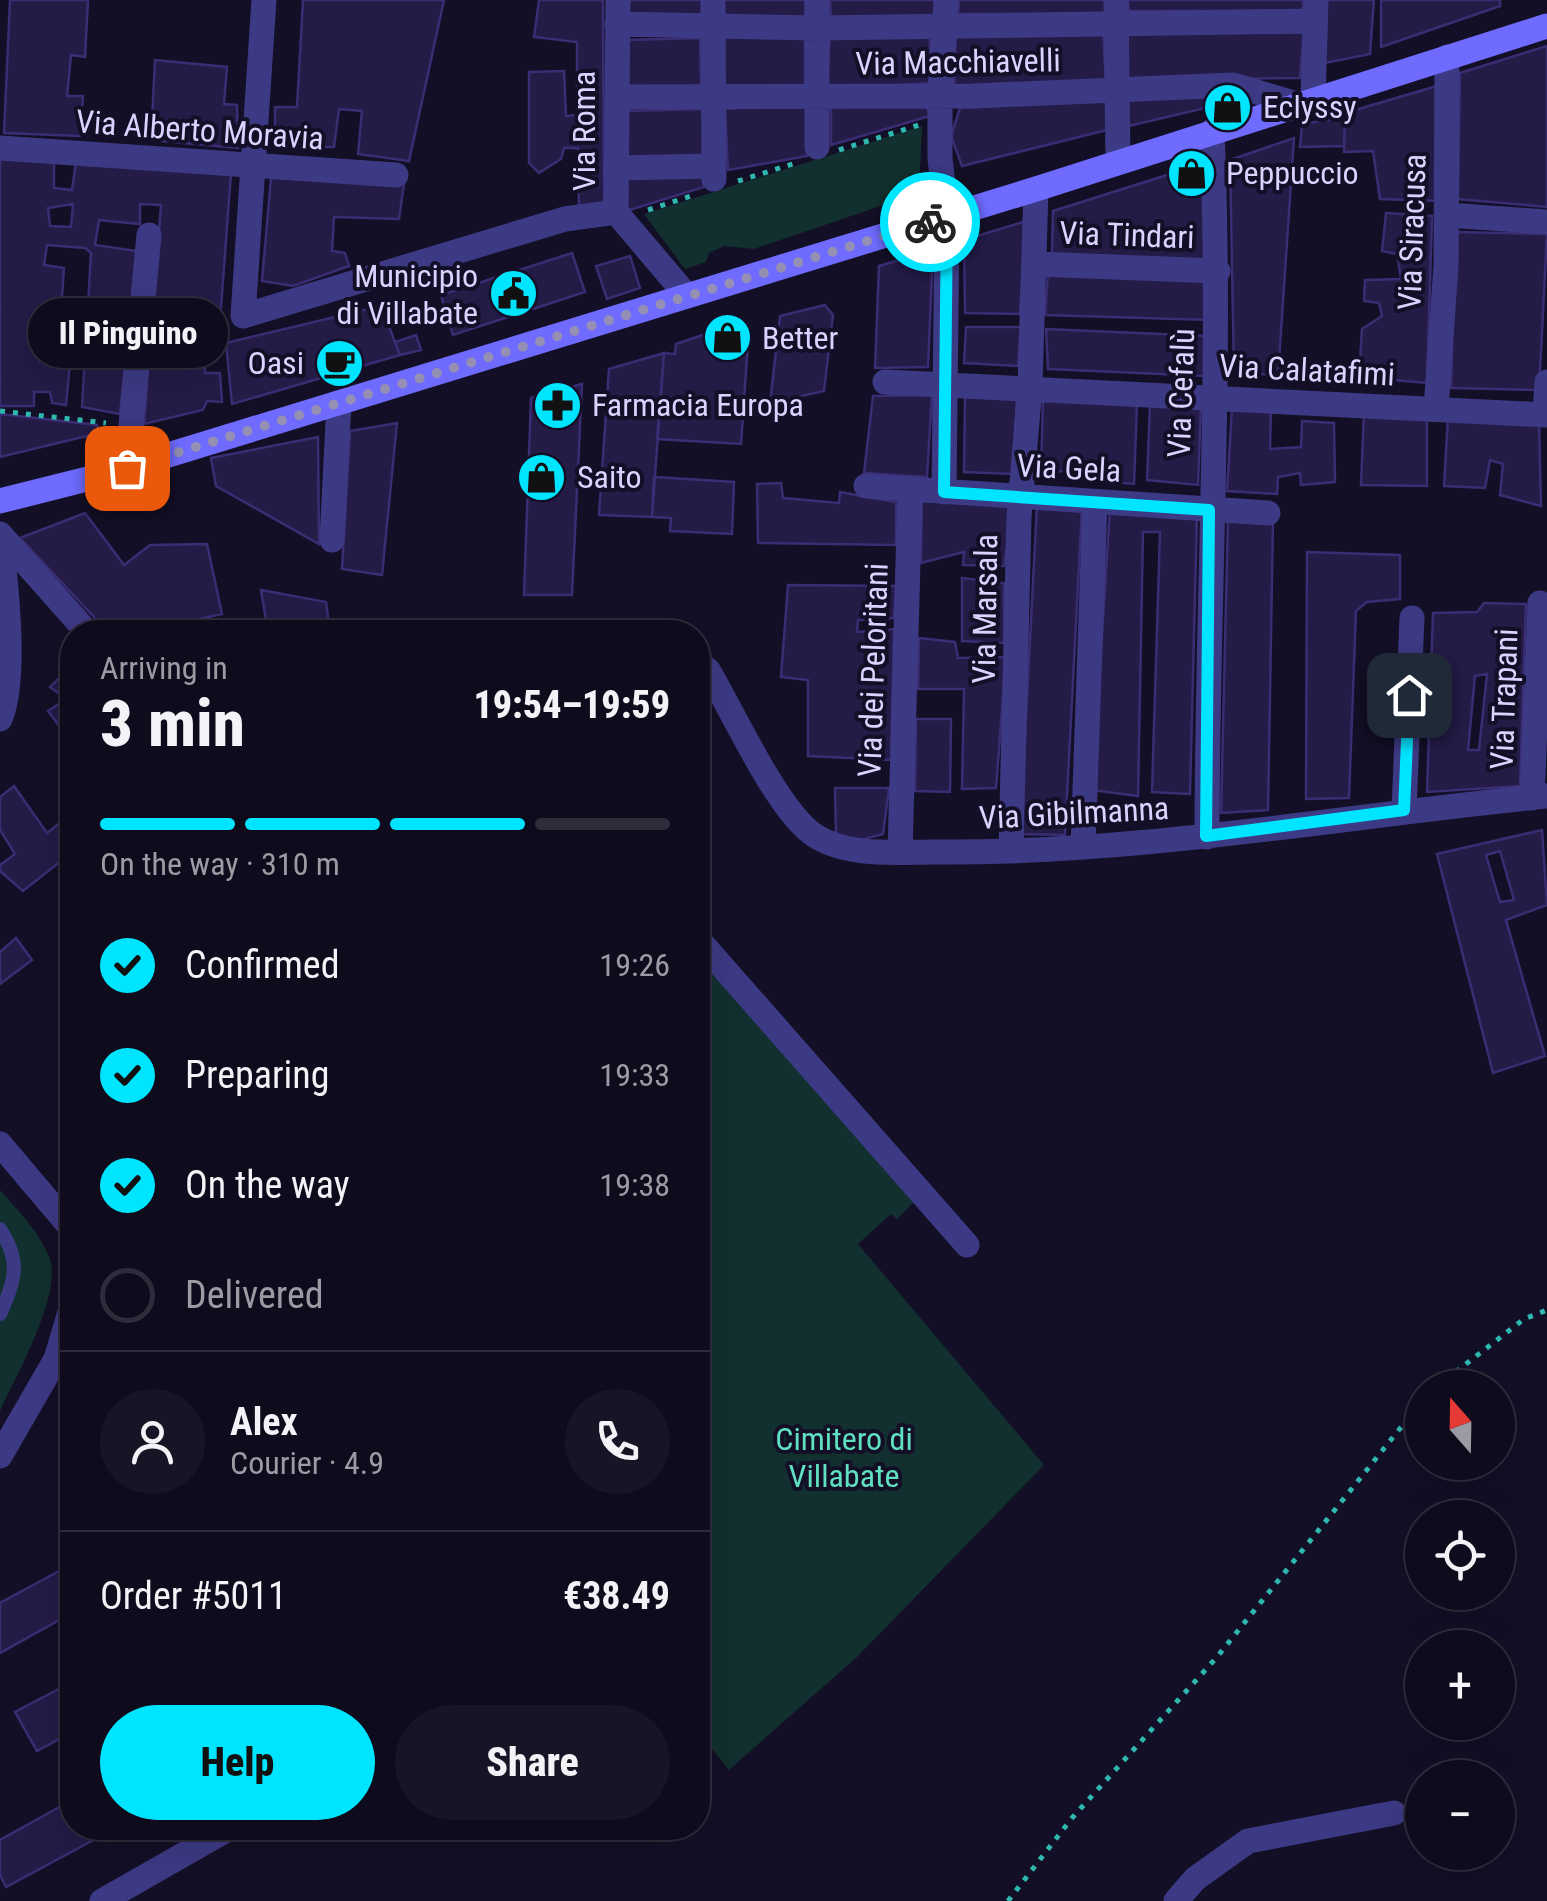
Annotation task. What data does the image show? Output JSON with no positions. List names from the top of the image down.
{
  "streets": {
    "street": [
      "Via Macchiavelli",
      "Via Alberto Moravia",
      "Via Roma",
      "Via Siracusa",
      "Via Tindari",
      "Via Calatafimi",
      "Via Cefalù",
      "Via Gela",
      "Via Marsala",
      "Via dei Peloritani",
      "Via Trapani",
      "Via Gibilmanna"
    ]
  },
  "crossings": [
    ["Via Macchiavelli", "Via Roma"],
    ["Via Siracusa", "Via Calatafimi"],
    ["Via Tindari", "Via Cefalù"],
    ["Via Tindari", "Via Marsala"],
    ["Via Calatafimi", "Via Cefalù"],
    ["Via Calatafimi", "Via Marsala"],
    ["Via Cefalù", "Via Gela"],
    ["Via Cefalù", "Via Gibilmanna"],
    ["Via Gela", "Via Marsala"],
    ["Via Gela", "Via dei Peloritani"],
    ["Via Marsala", "Via Gibilmanna"],
    ["Via dei Peloritani", "Via Gibilmanna"],
    ["Via Trapani", "Via Gibilmanna"]
  ],
  "parks": ["Cimitero di Villabate"],
  "places": {
    "shop": [
      "Eclyssy",
      "Peppuccio",
      "Better",
      "Saito"
    ],
    "public building": ["Municipio di Villabate"],
    "cafe": ["Oasi"],
    "pharmacy": ["Farmacia Europa"],
    "other": ["Il Pinguino"]
  },
  "north": "top",
  "page": {
    "bubble": "Il Pinguino",
    "heading": ["3 min", "Arriving in", "19:54–19:59"],
    "panel": [
      "Alex",
      "Courier · 4.9",
      "Order #5011",
      "€38.49"
    ],
    "bar": "On the way · 310 m",
    "list": [
      ["Confirmed", "19:26"],
      ["Preparing", "19:33"],
      ["On the way", "19:38"],
      "Delivered"
    ],
    "map_buttons": ["+", "−"],
    "buttons": ["Help", "Share"]
  }
}
